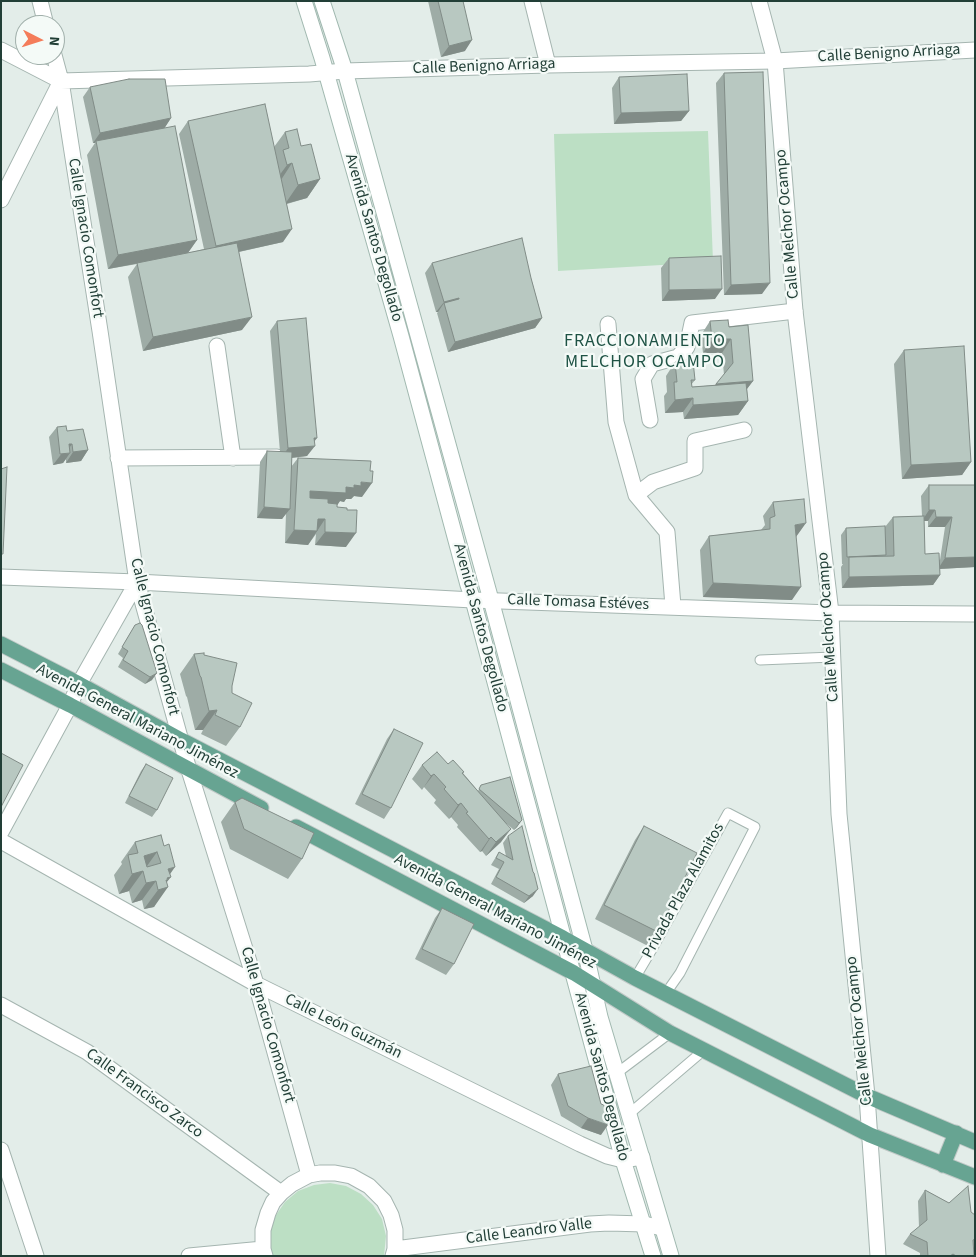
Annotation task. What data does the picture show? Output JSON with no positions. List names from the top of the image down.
{
  "streets": {
    "main road": ["Avenida General Mariano Jiménez"],
    "street": [
      "Calle Benigno Arriaga",
      "Calle Melchor Ocampo",
      "Calle Ignacio Comonfort",
      "Avenida Santos Degollado",
      "Calle Tomasa Estéves",
      "Calle León Guzmán",
      "Calle Francisco Zarco",
      "Calle Leandro Valle"
    ],
    "lane": ["Privada Plaza Alamitos"]
  },
  "crossings": [
    ["Calle Benigno Arriaga", "Calle Melchor Ocampo"],
    ["Calle Benigno Arriaga", "Calle Ignacio Comonfort"],
    ["Calle Benigno Arriaga", "Avenida Santos Degollado"],
    ["Calle Melchor Ocampo", "Calle Tomasa Estéves"],
    ["Calle Melchor Ocampo", "Avenida General Mariano Jiménez"],
    ["Calle Ignacio Comonfort", "Calle Tomasa Estéves"],
    ["Calle Ignacio Comonfort", "Avenida General Mariano Jiménez"],
    ["Calle Ignacio Comonfort", "Calle León Guzmán"],
    ["Avenida Santos Degollado", "Calle Tomasa Estéves"],
    ["Avenida Santos Degollado", "Avenida General Mariano Jiménez"],
    ["Avenida Santos Degollado", "Calle León Guzmán"],
    ["Avenida Santos Degollado", "Calle Leandro Valle"],
    ["Avenida General Mariano Jiménez", "Privada Plaza Alamitos"]
  ],
  "districts": ["FRACCIONAMIENTO MELCHOR OCAMPO"],
  "north": "right"
}
